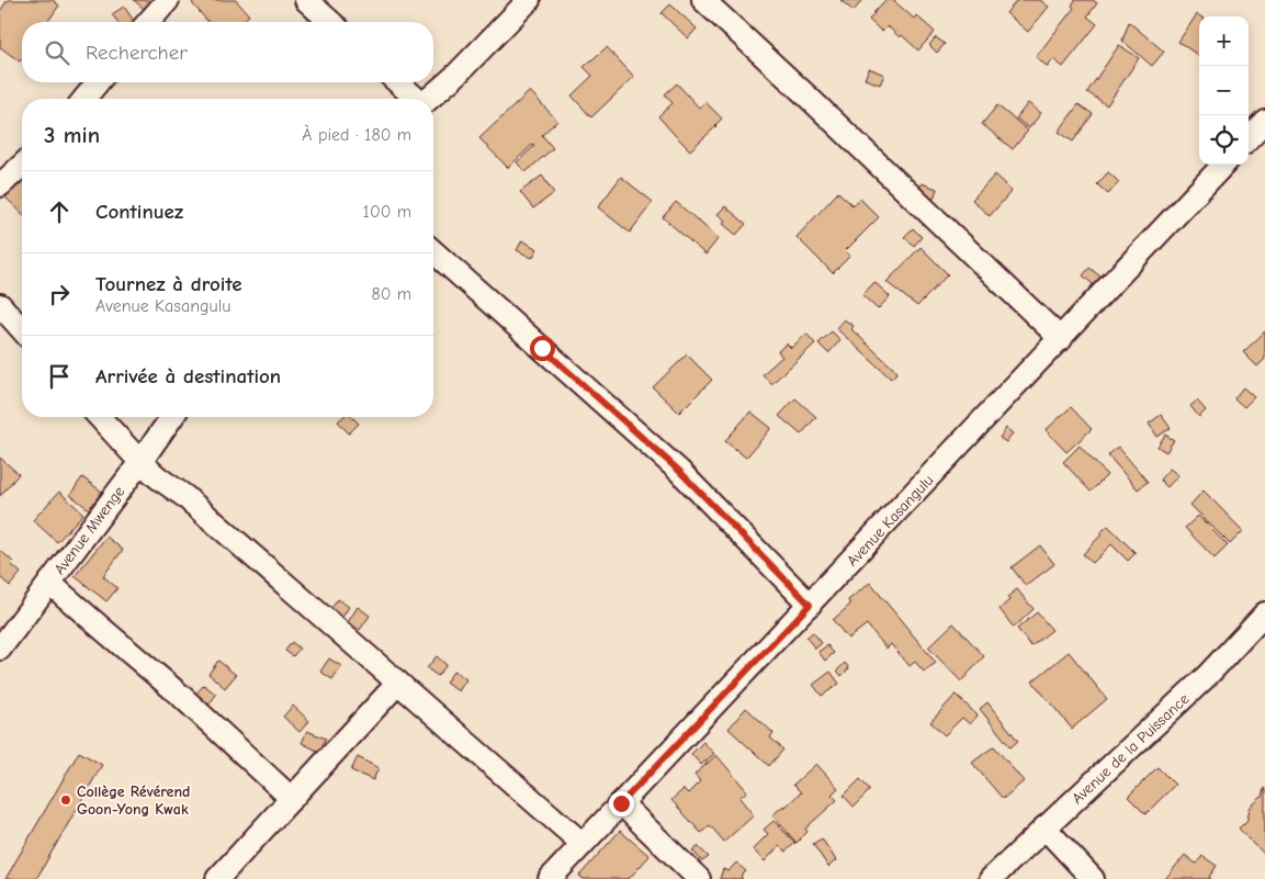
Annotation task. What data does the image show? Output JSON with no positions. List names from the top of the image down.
{
  "streets": {
    "street": ["Avenue Kasangulu", "Avenue Mwenge", "Avenue de la Puissance"]
  },
  "places": ["Collège Révérend Goon-Yong Kwak"],
  "page": {
    "map_buttons": ["+", "−"],
    "search": "Rechercher",
    "heading": ["3 min", "À pied · 180 m"],
    "list": [
      ["Continuez", "100 m"],
      ["Tournez à droite", "Avenue Kasangulu", "80 m"],
      "Arrivée à destination"
    ]
  }
}
